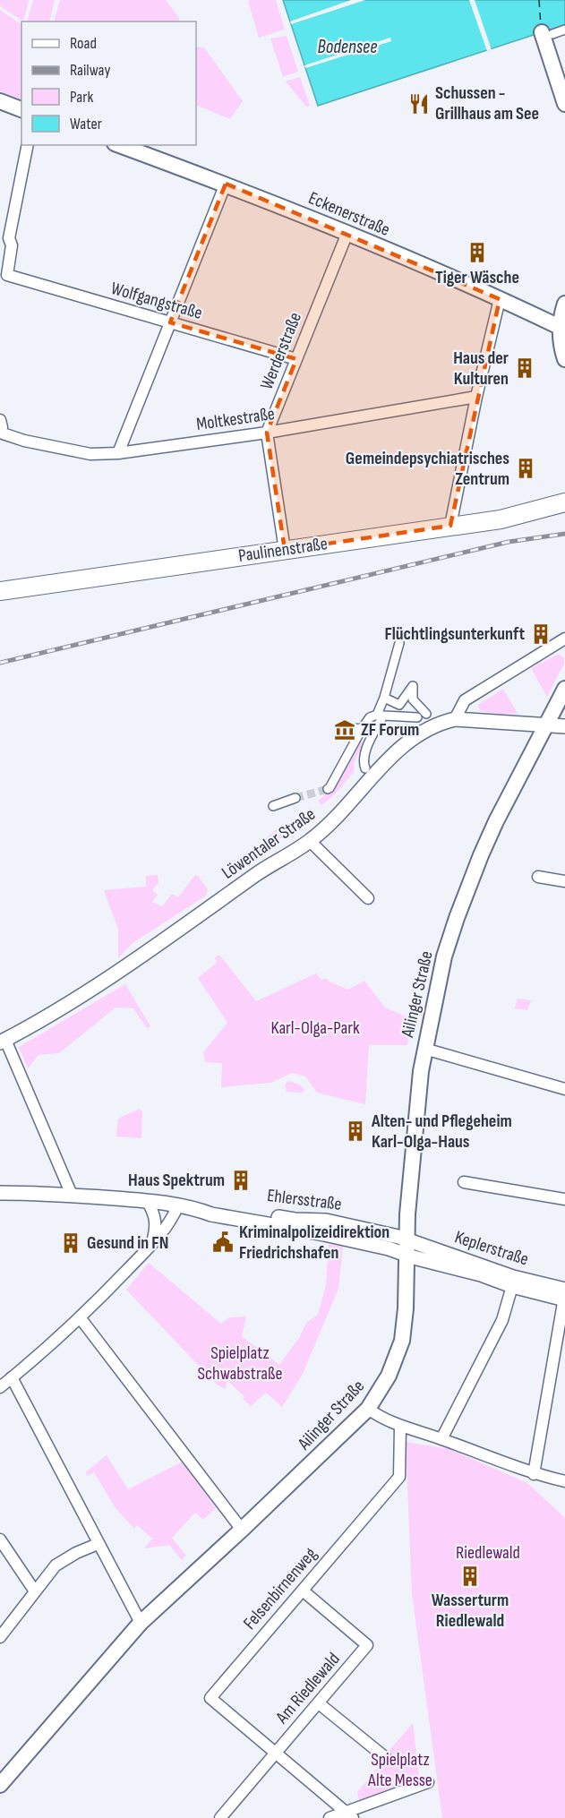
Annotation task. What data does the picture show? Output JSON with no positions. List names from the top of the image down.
{
  "streets": {
    "main road": ["Eckenerstraße", "Paulinenstraße", "Ailinger Straße"],
    "street": [
      "Wolfgangstraße",
      "Werderstraße",
      "Moltkestraße",
      "Löwentaler Straße",
      "Ehlersstraße",
      "Keplerstraße",
      "Felsenbirnenweg",
      "Am Riedlewald"
    ]
  },
  "crossings": [
    ["Eckenerstraße", "Werderstraße"],
    ["Wolfgangstraße", "Werderstraße"],
    ["Werderstraße", "Moltkestraße"],
    ["Ailinger Straße", "Ehlersstraße"],
    ["Ailinger Straße", "Keplerstraße"],
    ["Ehlersstraße", "Keplerstraße"],
    ["Felsenbirnenweg", "Am Riedlewald"]
  ],
  "water": ["Bodensee"],
  "parks": [
    "Karl-Olga-Park",
    "Spielplatz Schwabstraße",
    "Riedlewald",
    "Spielplatz Alte Messe"
  ],
  "places": {
    "restaurant": ["Schussen - Grillhaus am See"],
    "building": [
      "Tiger Wäsche",
      "Haus der Kulturen",
      "Gemeindepsychiatrisches Zentrum",
      "Flüchtlingsunterkunft",
      "Alten- und Pflegeheim Karl-Olga-Haus",
      "Haus Spektrum",
      "Gesund in FN",
      "Wasserturm Riedlewald"
    ],
    "museum": ["ZF Forum"],
    "public building": ["Kriminalpolizeidirektion Friedrichshafen"]
  },
  "legend": [
    "Road",
    "Railway",
    "Park",
    "Water"
  ]
}
